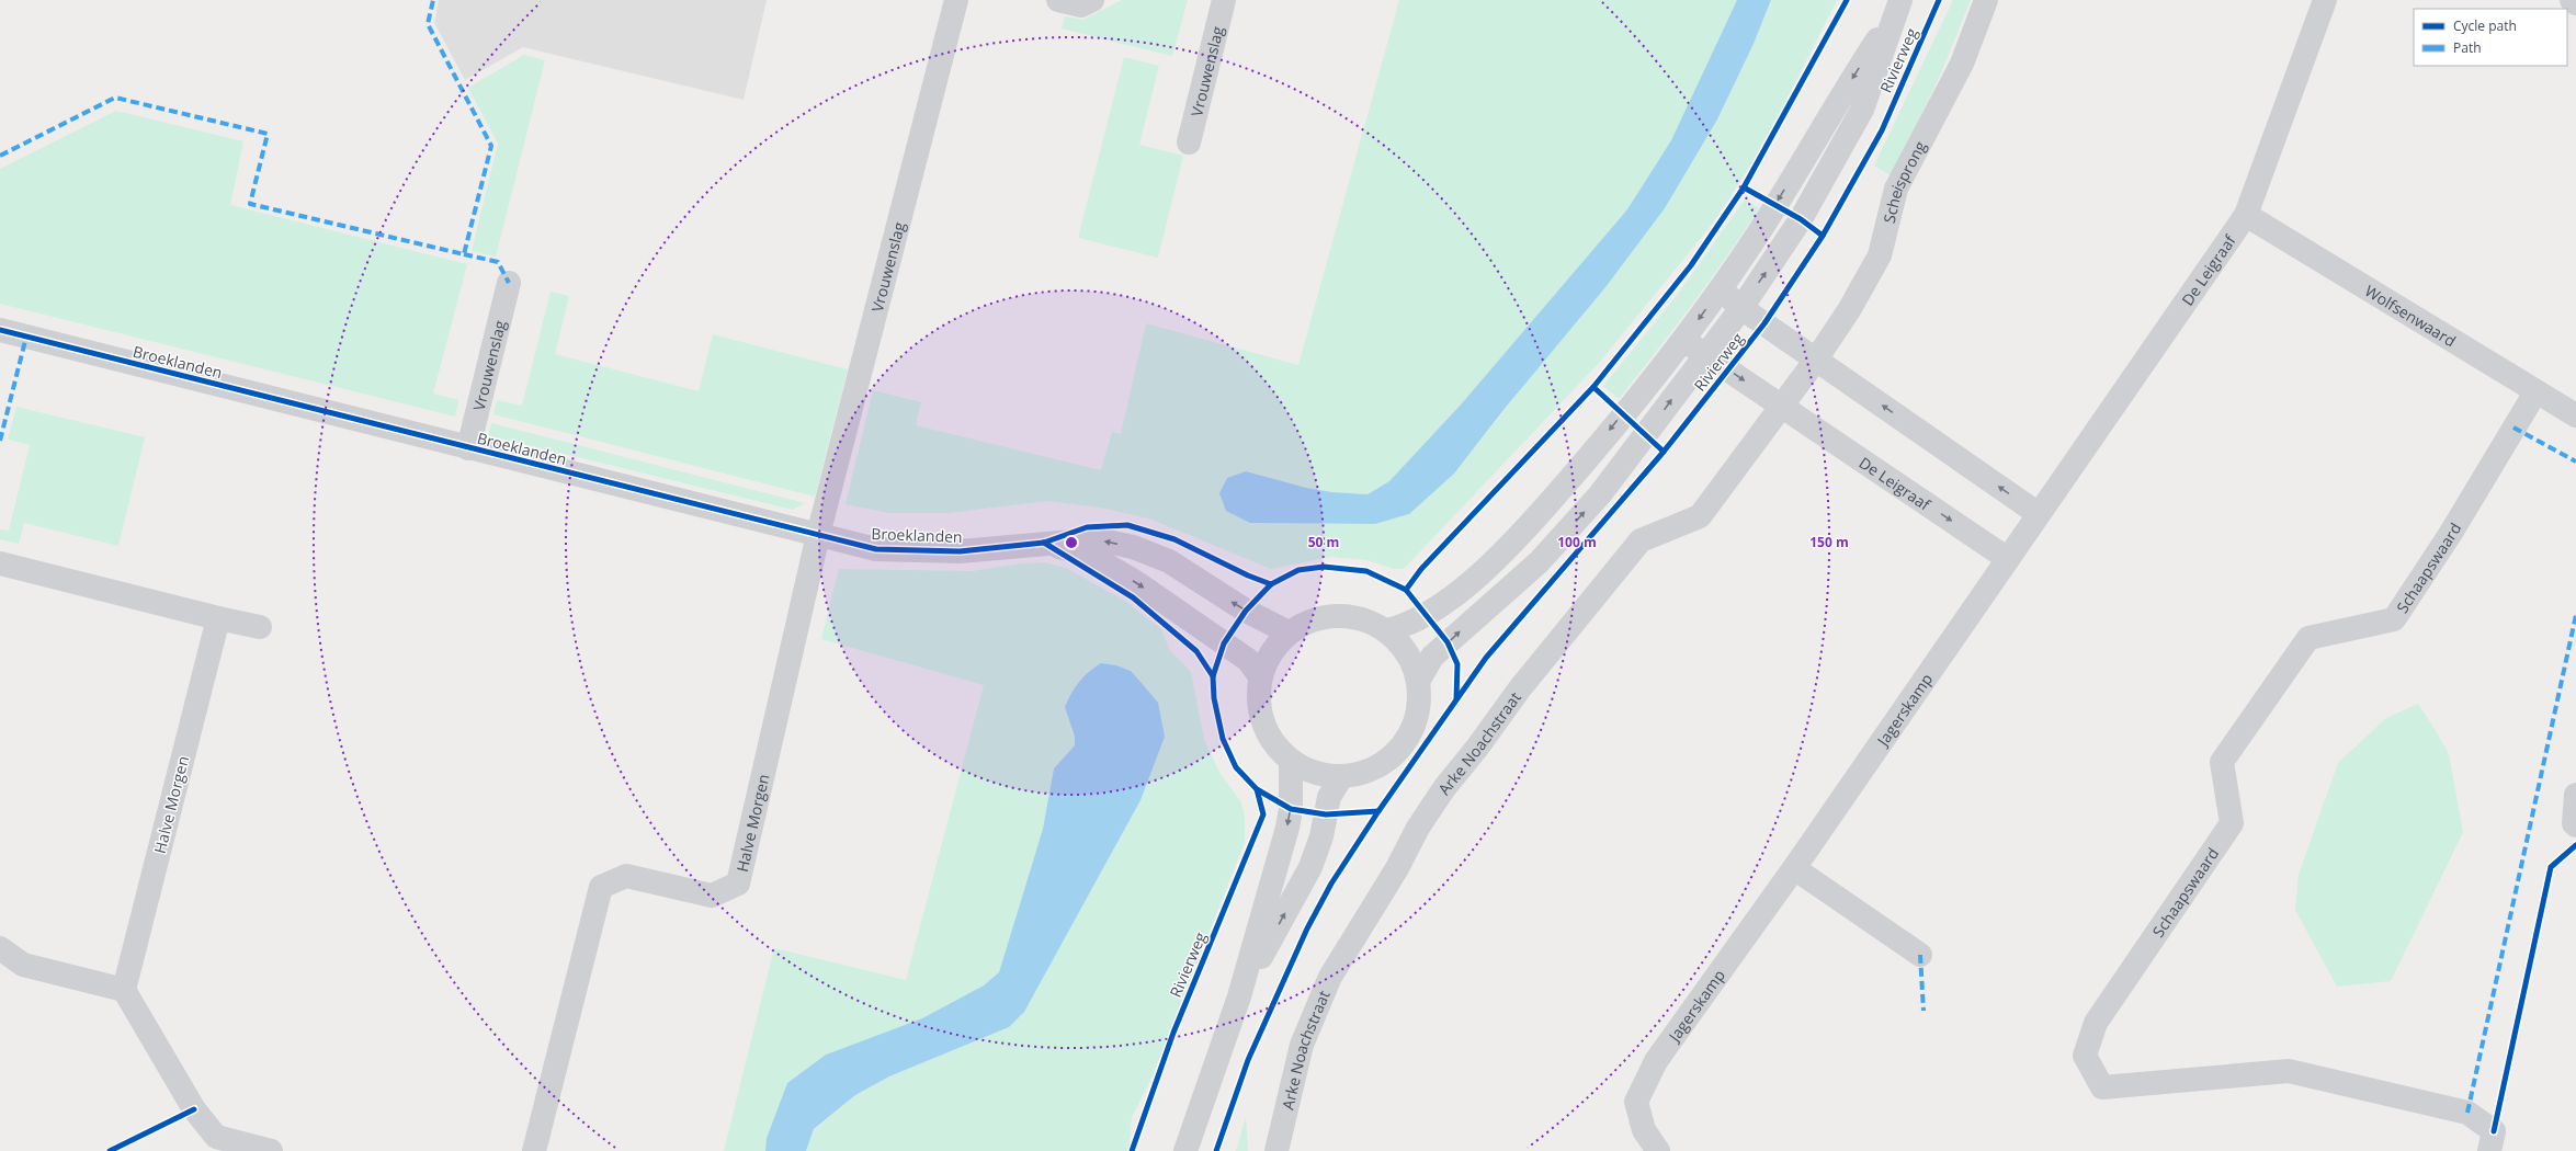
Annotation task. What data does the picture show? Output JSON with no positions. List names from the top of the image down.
{
  "streets": {
    "street": [
      "Rivierweg",
      "Vrouwenslag",
      "Scheisprong",
      "De Leigraaf",
      "Wolfsenwaard",
      "Broeklanden",
      "Schaapswaard",
      "Jagerskamp",
      "Arke Noachstraat",
      "Halve Morgen"
    ]
  },
  "crossings": [
    ["Rivierweg", "De Leigraaf"],
    ["Vrouwenslag", "Broeklanden"],
    ["Vrouwenslag", "Halve Morgen"],
    ["De Leigraaf", "Wolfsenwaard"],
    ["De Leigraaf", "Jagerskamp"],
    ["De Leigraaf", "Arke Noachstraat"],
    ["Wolfsenwaard", "Schaapswaard"],
    ["Broeklanden", "Halve Morgen"]
  ],
  "legend": ["Cycle path", "Path"],
  "rings": ["50 m", "100 m", "150 m"]
}
